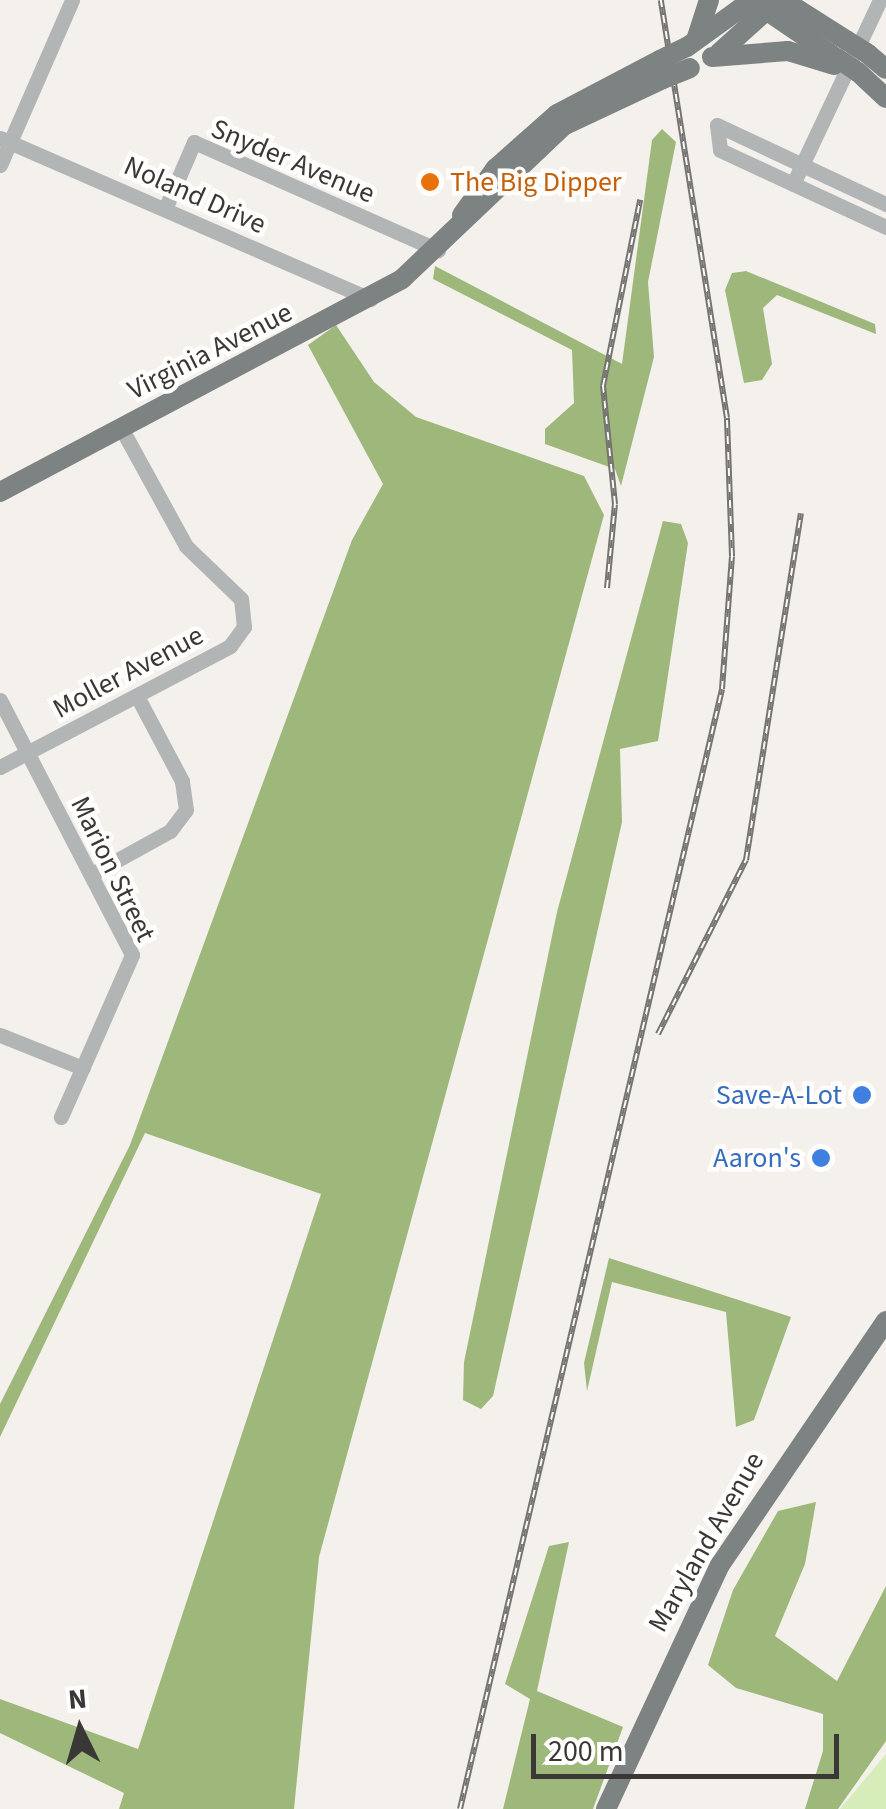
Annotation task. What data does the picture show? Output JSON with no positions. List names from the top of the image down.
{
  "streets": {
    "main road": ["Virginia Avenue", "Maryland Avenue"],
    "street": [
      "Snyder Avenue",
      "Noland Drive",
      "Moller Avenue",
      "Marion Street"
    ]
  },
  "crossings": [
    ["Snyder Avenue", "Noland Drive"],
    ["Snyder Avenue", "Virginia Avenue"],
    ["Noland Drive", "Virginia Avenue"],
    ["Virginia Avenue", "Moller Avenue"],
    ["Moller Avenue", "Marion Street"]
  ],
  "places": ["The Big Dipper", "Save-A-Lot", "Aaron's"],
  "scale_bar": "200 m",
  "north": "top"
}
